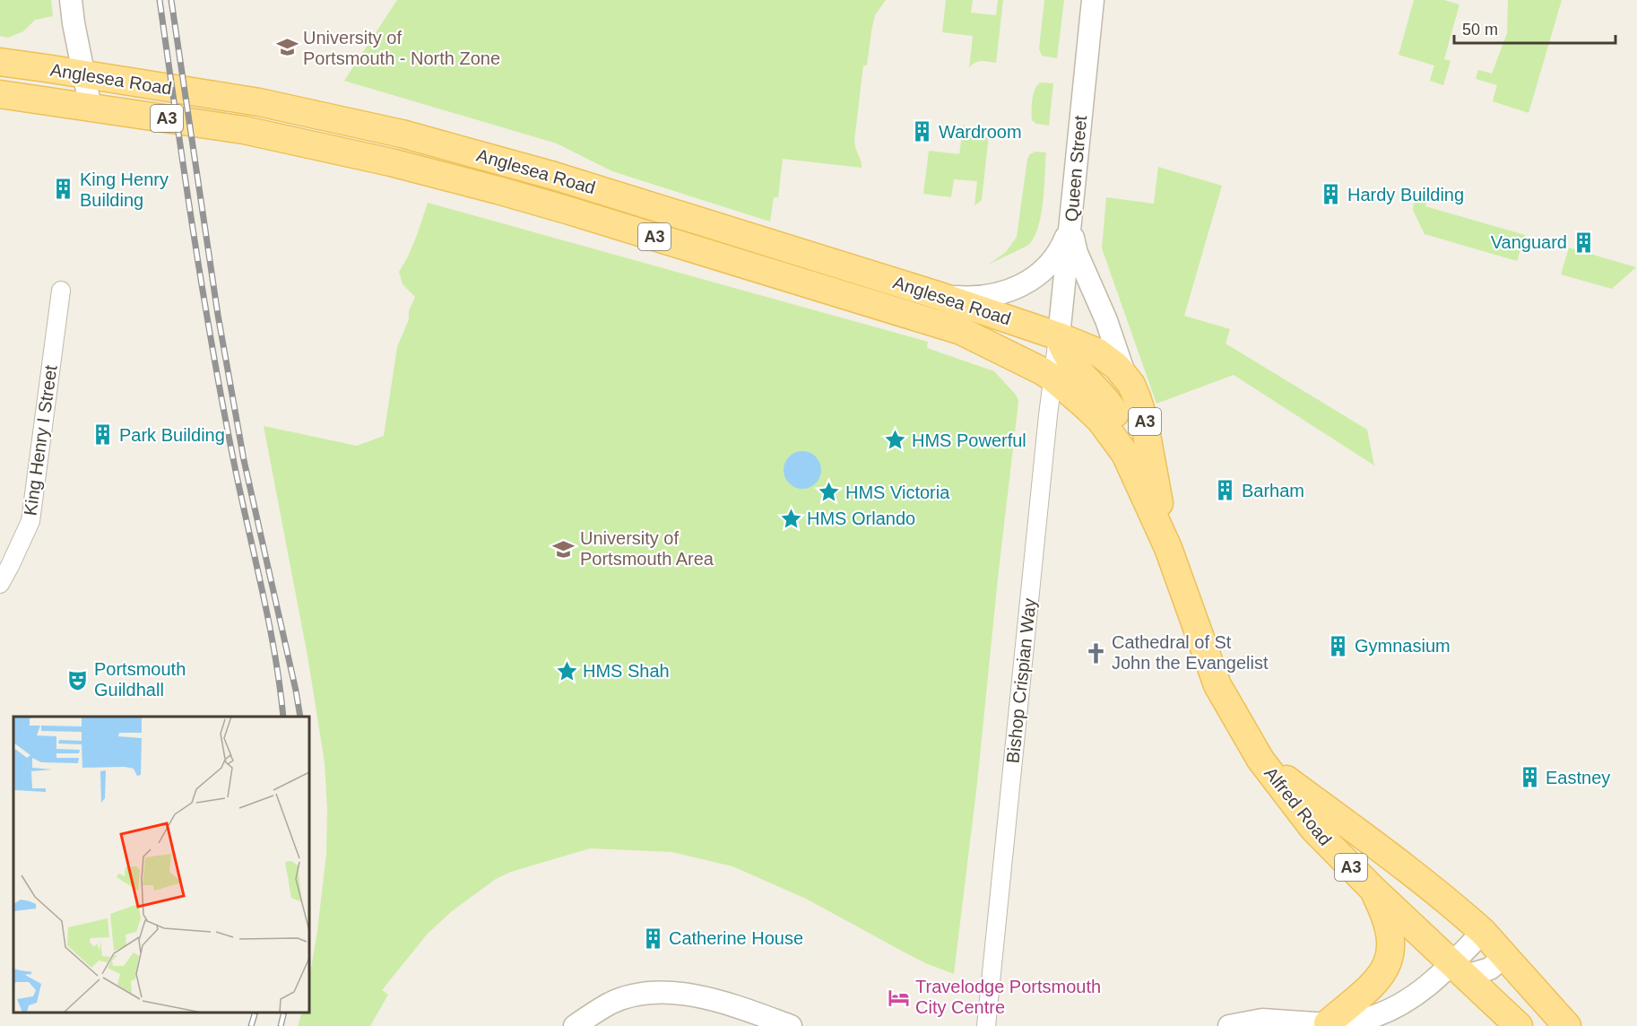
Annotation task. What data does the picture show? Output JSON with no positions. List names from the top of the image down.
{
  "streets": {
    "main road": ["Anglesea Road", "A3", "Alfred Road"],
    "street": ["Queen Street", "King Henry I Street", "Bishop Crispian Way"]
  },
  "crossings": [
    ["Anglesea Road", "A3"],
    ["Anglesea Road", "Queen Street"],
    ["Anglesea Road", "Bishop Crispian Way"],
    ["Anglesea Road", "Alfred Road"],
    ["A3", "Queen Street"],
    ["A3", "Bishop Crispian Way"],
    ["A3", "Alfred Road"],
    ["Queen Street", "Bishop Crispian Way"],
    ["Queen Street", "Alfred Road"],
    ["Bishop Crispian Way", "Alfred Road"]
  ],
  "places": {
    "school or university": ["University of Portsmouth - North Zone", "University of Portsmouth Area"],
    "building": [
      "Wardroom",
      "King Henry Building",
      "Hardy Building",
      "Vanguard",
      "Park Building",
      "Barham",
      "Gymnasium",
      "Eastney",
      "Catherine House"
    ],
    "place": [
      "HMS Powerful",
      "HMS Victoria",
      "HMS Orlando",
      "HMS Shah"
    ],
    "church": ["Cathedral of St John the Evangelist"],
    "theatre": ["Portsmouth Guildhall"],
    "hotel": ["Travelodge Portsmouth City Centre"]
  },
  "scale_bar": "50 m"
}
